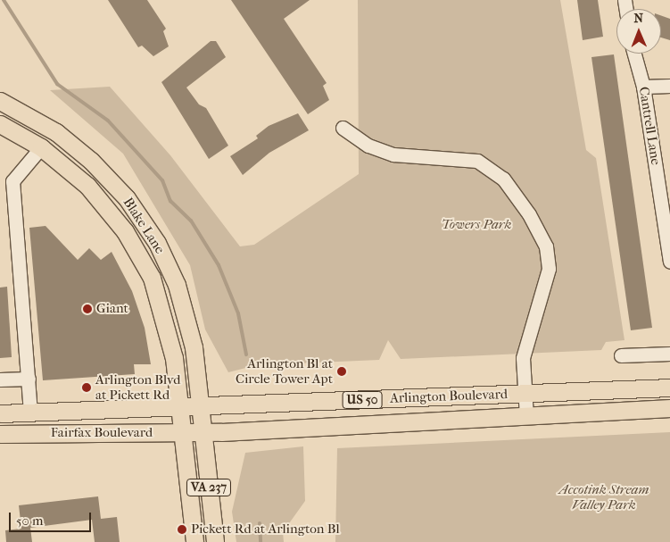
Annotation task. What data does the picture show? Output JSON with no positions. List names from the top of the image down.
{
  "streets": {
    "main road": [
      "Blake Lane",
      "Arlington Boulevard",
      "US 50",
      "Fairfax Boulevard",
      "VA 237"
    ],
    "street": ["Cantrell Lane"]
  },
  "crossings": [
    ["Blake Lane", "Arlington Boulevard"],
    ["Blake Lane", "Fairfax Boulevard"],
    ["Blake Lane", "VA 237"],
    ["Arlington Boulevard", "Fairfax Boulevard"],
    ["Arlington Boulevard", "VA 237"],
    ["Fairfax Boulevard", "VA 237"]
  ],
  "parks": ["Towers Park", "Accotink Stream Valley Park"],
  "places": [
    "Giant",
    "Arlington Bl at Circle Tower Apt",
    "Arlington Blvd at Pickett Rd",
    "Pickett Rd at Arlington Bl"
  ],
  "scale_bar": "50 m",
  "north": "top"
}
